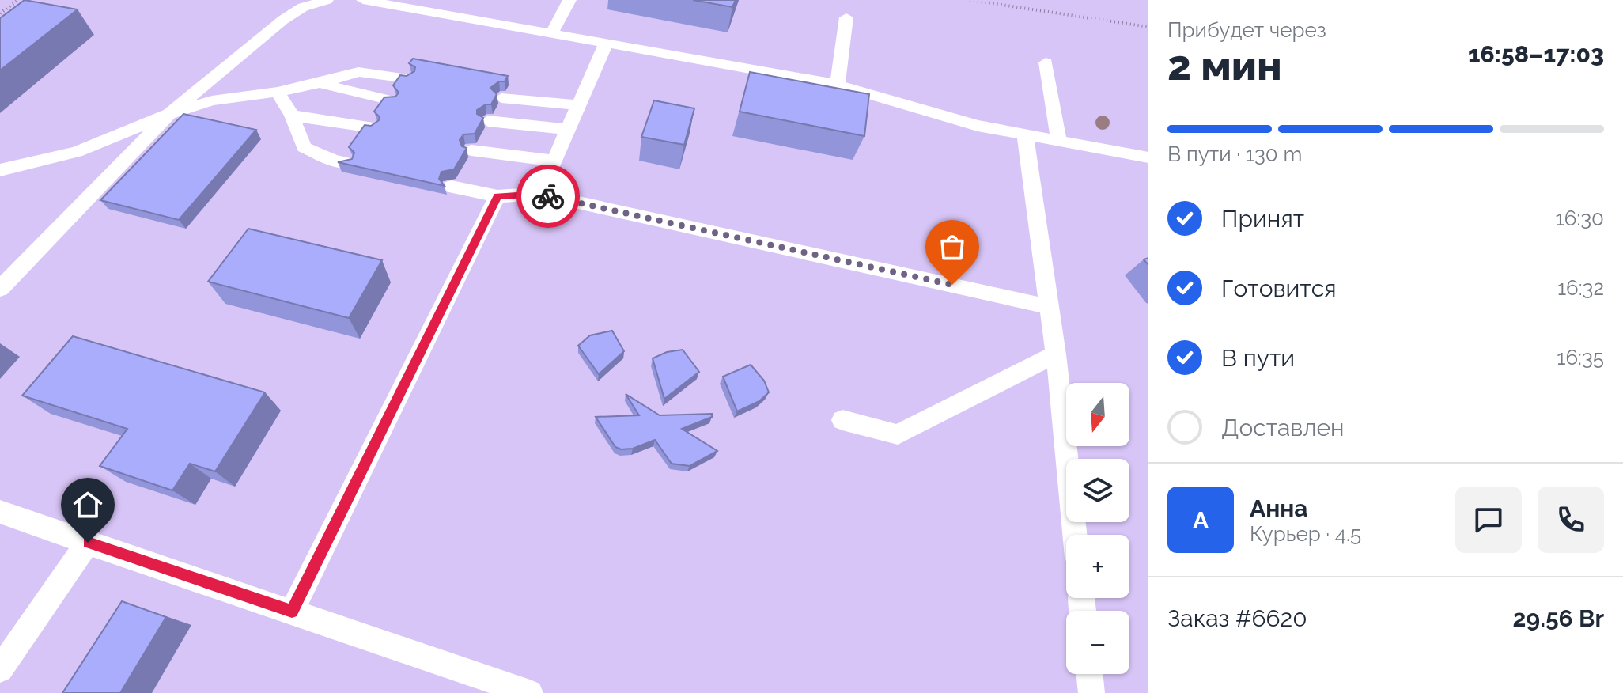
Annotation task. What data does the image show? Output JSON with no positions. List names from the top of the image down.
{
  "north": "bottom",
  "page": {
    "heading": ["2 мин", "Прибудет через", "16:58–17:03"],
    "panel": [
      "Анна",
      "Курьер · 4.5",
      "Заказ #6620",
      "29.56 Br"
    ],
    "bar": "В пути · 130 m",
    "list": [
      ["Принят", "16:30"],
      ["Готовится", "16:32"],
      ["В пути", "16:35"],
      "Доставлен"
    ],
    "map_buttons": ["+", "−"],
    "round": "А"
  }
}
